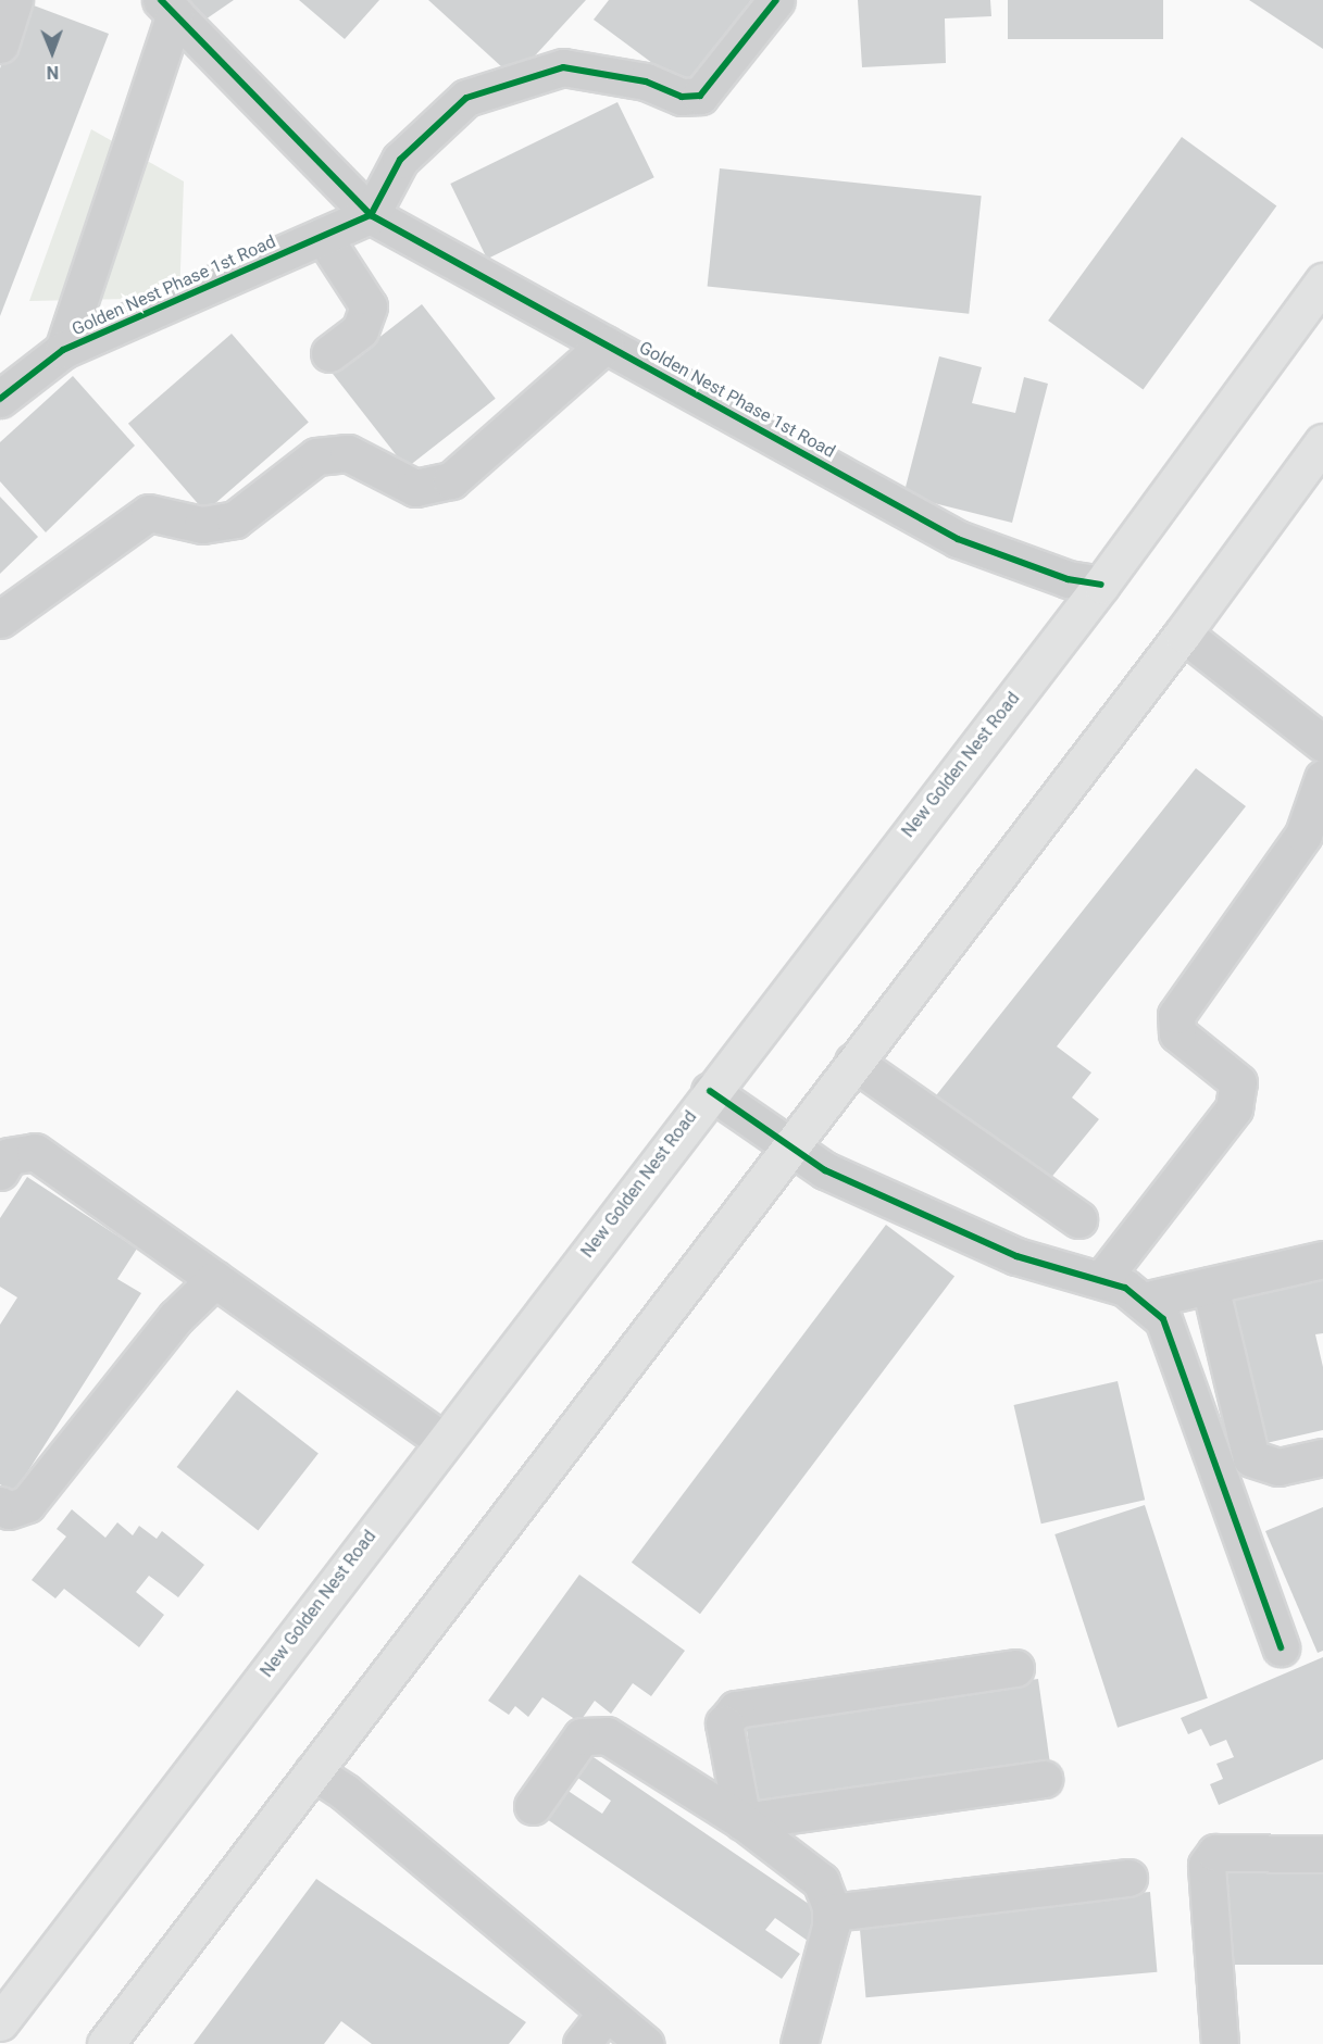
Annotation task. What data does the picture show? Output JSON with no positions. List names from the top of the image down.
{
  "streets": {
    "main road": ["New Golden Nest Road"],
    "street": ["Golden Nest Phase 1st Road"]
  },
  "crossings": [
    ["Golden Nest Phase 1st Road", "New Golden Nest Road"]
  ],
  "north": "bottom"
}
